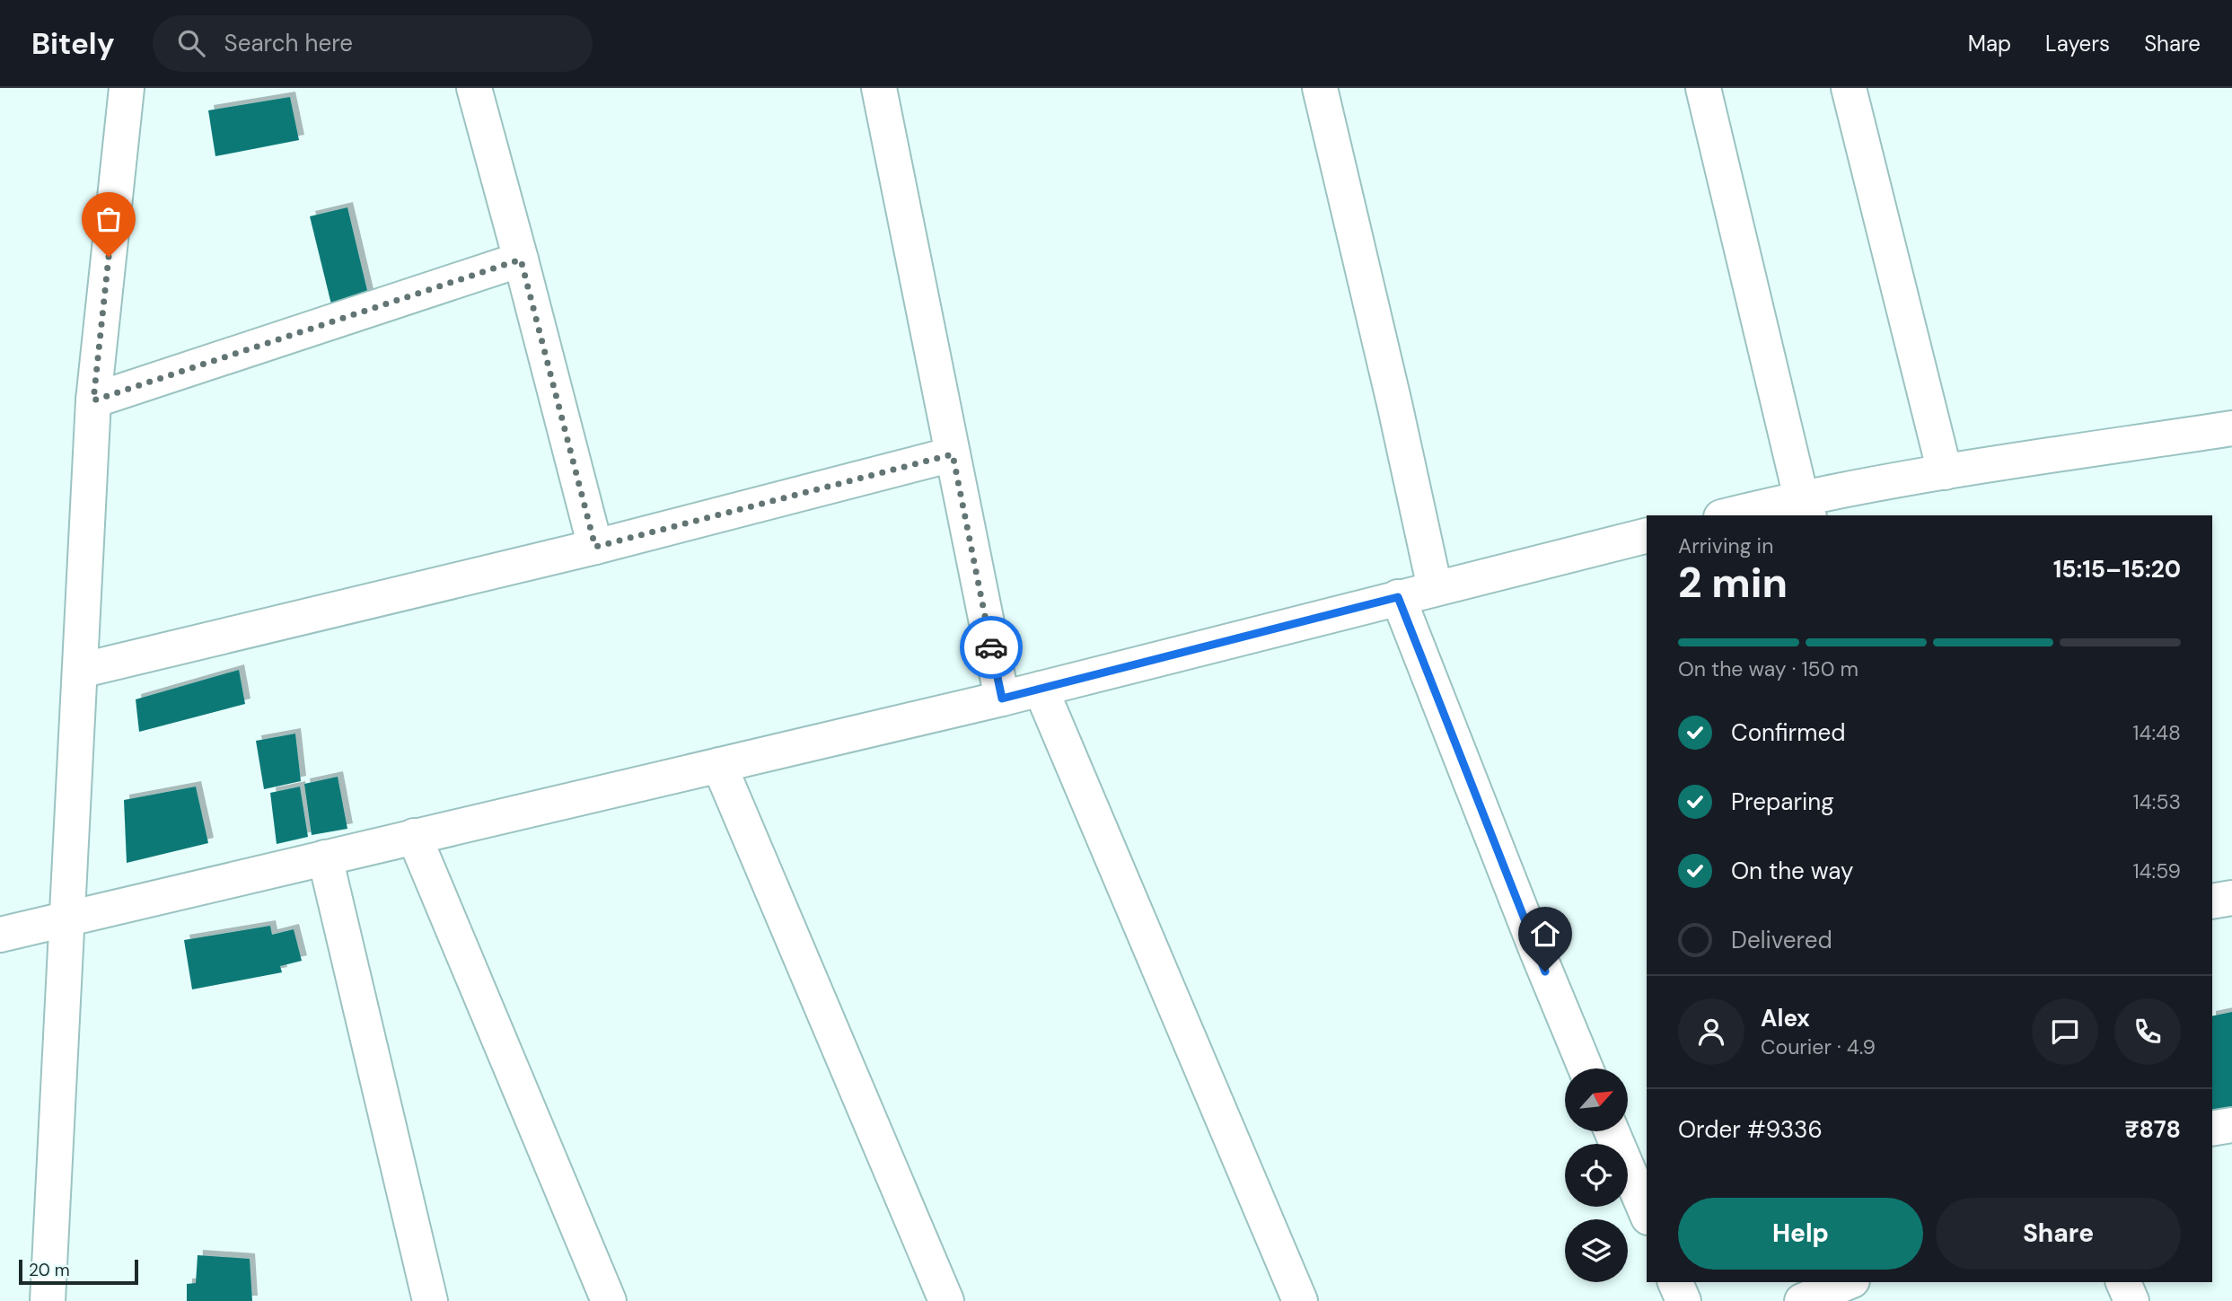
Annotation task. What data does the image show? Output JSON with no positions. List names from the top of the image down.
{
  "scale_bar": "20 m",
  "north": "top right",
  "page": {
    "header": "Bitely",
    "search": "Search here",
    "nav": ["Map", "Layers", "Share"],
    "heading": ["2 min", "Arriving in", "15:15–15:20"],
    "panel": [
      "Alex",
      "Courier · 4.9",
      "Order #9336",
      "₹878"
    ],
    "bar": "On the way · 150 m",
    "list": [
      ["Confirmed", "14:48"],
      ["Preparing", "14:53"],
      ["On the way", "14:59"],
      "Delivered"
    ],
    "buttons": ["Help", "Share"],
    "scale": "20 m"
  }
}
